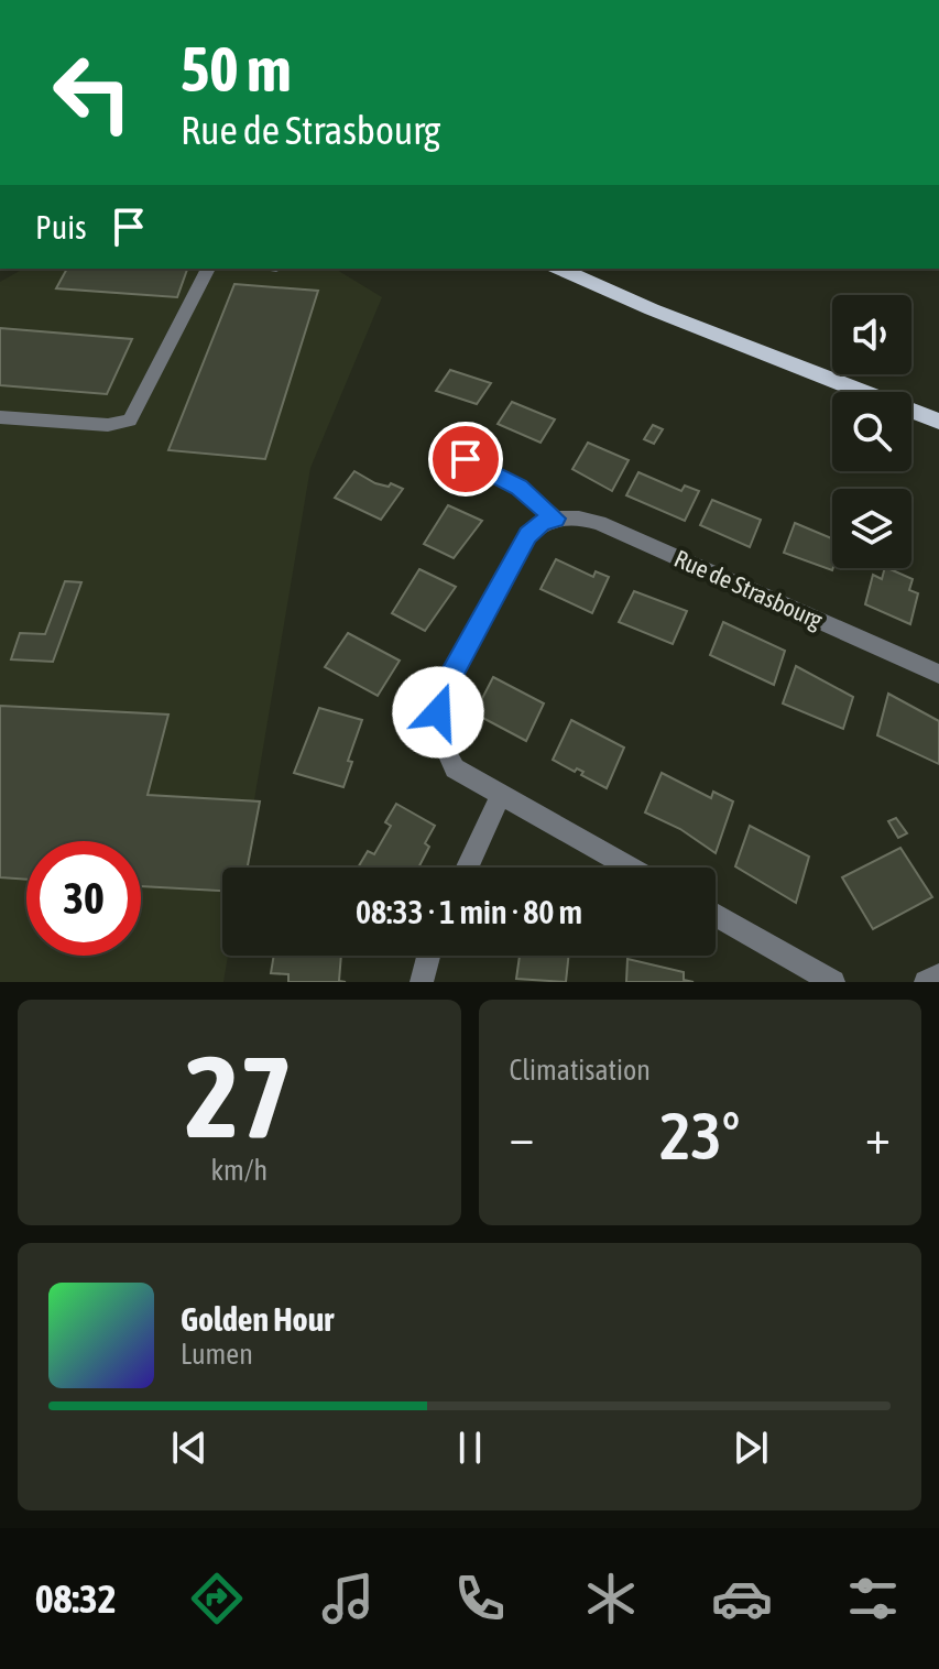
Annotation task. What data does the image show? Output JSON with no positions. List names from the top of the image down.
{
  "streets": {
    "street": ["Rue de Strasbourg"]
  },
  "page": {
    "turn": ["50 m", "Rue de Strasbourg"],
    "then": "Puis",
    "limit": "30",
    "trip": "08:33 · 1 min · 80 m",
    "tile": [
      ["27", "km/h"],
      "Climatisation"
    ],
    "heat": ["−", "23°", "+"],
    "song": ["Golden Hour", "Lumen"],
    "tabs": "08:32"
  }
}
